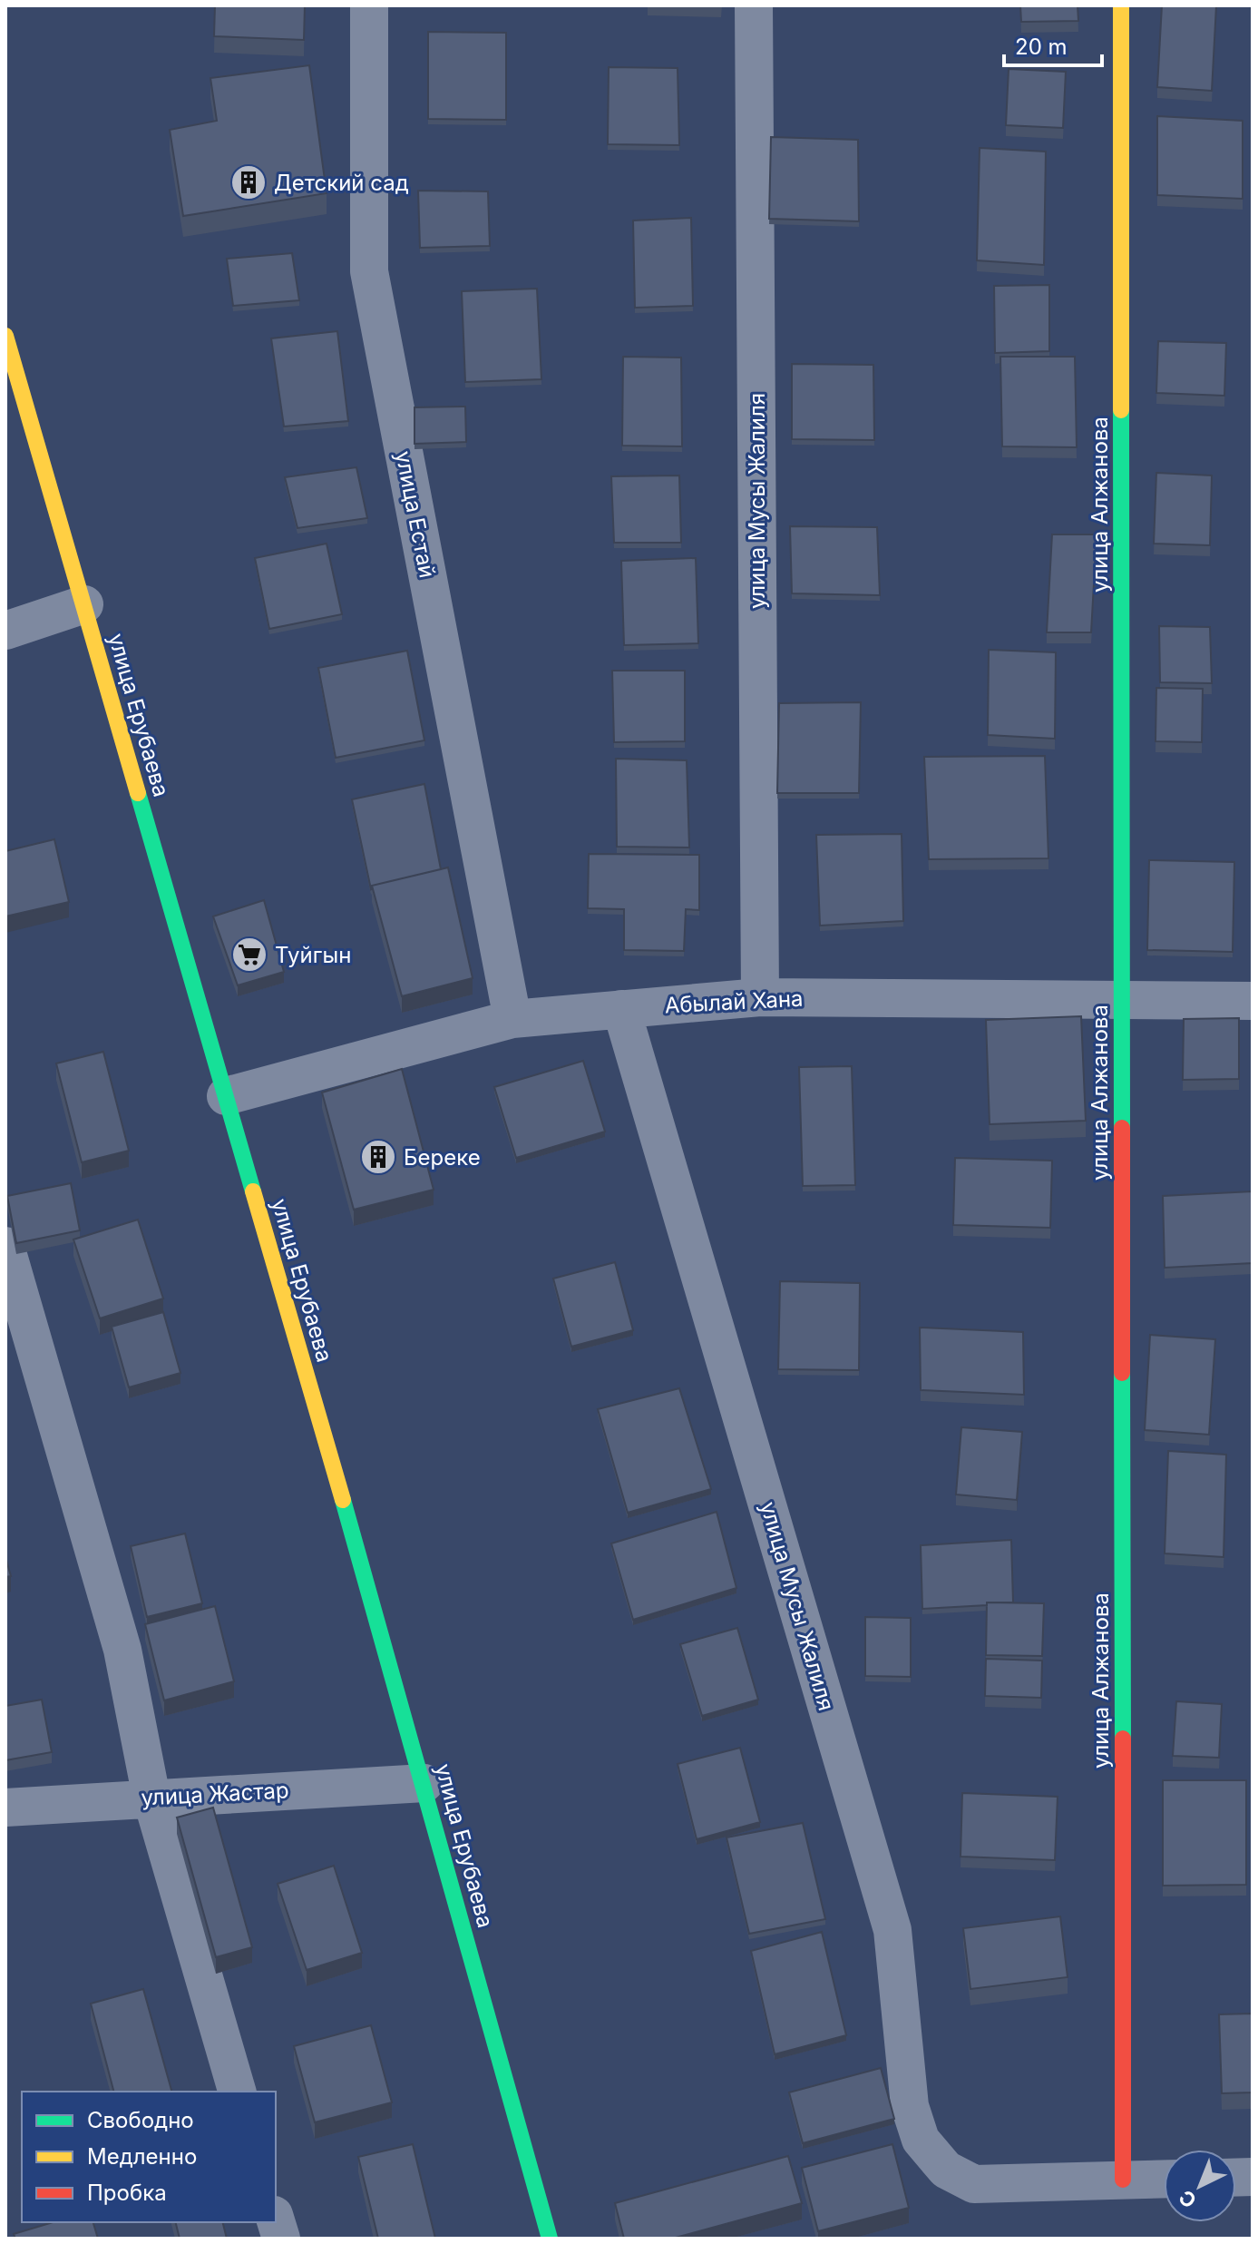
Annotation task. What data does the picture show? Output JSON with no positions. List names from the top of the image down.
{
  "streets": {
    "street": [
      "улица Мусы Жалиля",
      "улица Алжанова",
      "улица Естай",
      "улица Ерубаева",
      "Абылай Хана",
      "улица Жастар"
    ]
  },
  "crossings": [
    ["улица Мусы Жалиля", "улица Алжанова"],
    ["улица Мусы Жалиля", "Абылай Хана"],
    ["улица Алжанова", "Абылай Хана"],
    ["улица Естай", "Абылай Хана"],
    ["улица Ерубаева", "Абылай Хана"],
    ["улица Ерубаева", "улица Жастар"]
  ],
  "places": {
    "building": ["Детский сад", "Береке"],
    "supermarket": ["Туйгын"]
  },
  "legend": ["Свободно", "Медленно", "Пробка"],
  "scale_bar": "20 m",
  "north": "bottom left"
}
